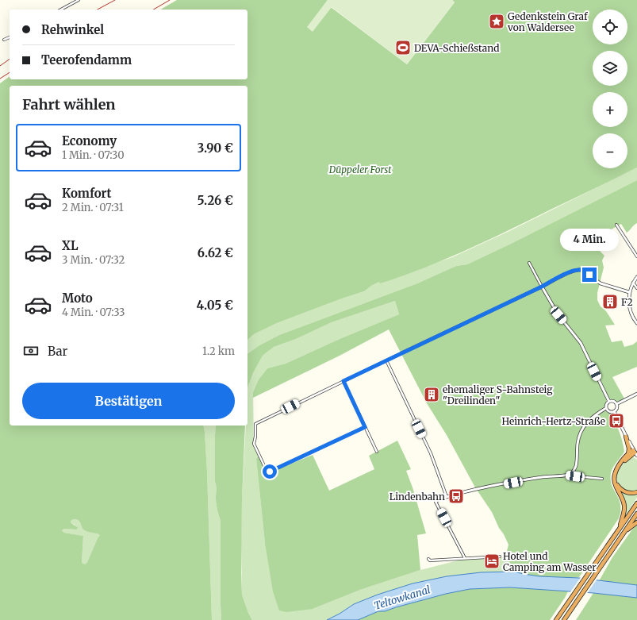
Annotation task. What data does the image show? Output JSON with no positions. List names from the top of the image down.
{
  "water": ["Teltowkanal"],
  "parks": ["Düppeler Forst"],
  "places": {
    "place": ["Gedenkstein Graf von Waldersee"],
    "sports": ["DEVA-Schießstand"],
    "building": ["F2", "ehemaliger S-Bahnsteig \"Dreilinden\""],
    "bus stop": ["Heinrich-Hertz-Straße", "Lindenbahn"],
    "hotel": ["Hotel und Camping am Wasser"]
  },
  "page": {
    "map_buttons": ["+", "−"],
    "banner": ["Rehwinkel", "Teerofendamm"],
    "heading": "Fahrt wählen",
    "list": [
      {
        "name": "Economy",
        "note": "1 Min. · 07:30",
        "value": "3.90 €"
      },
      {
        "name": "Komfort",
        "note": "2 Min. · 07:31",
        "value": "5.26 €"
      },
      {
        "name": "XL",
        "note": "3 Min. · 07:32",
        "value": "6.62 €"
      },
      {
        "name": "Moto",
        "note": "4 Min. · 07:33",
        "value": "4.05 €"
      }
    ],
    "bubble": "4 Min.",
    "pay": ["Bar", "1.2 km"],
    "buttons": "Bestätigen"
  }
}
